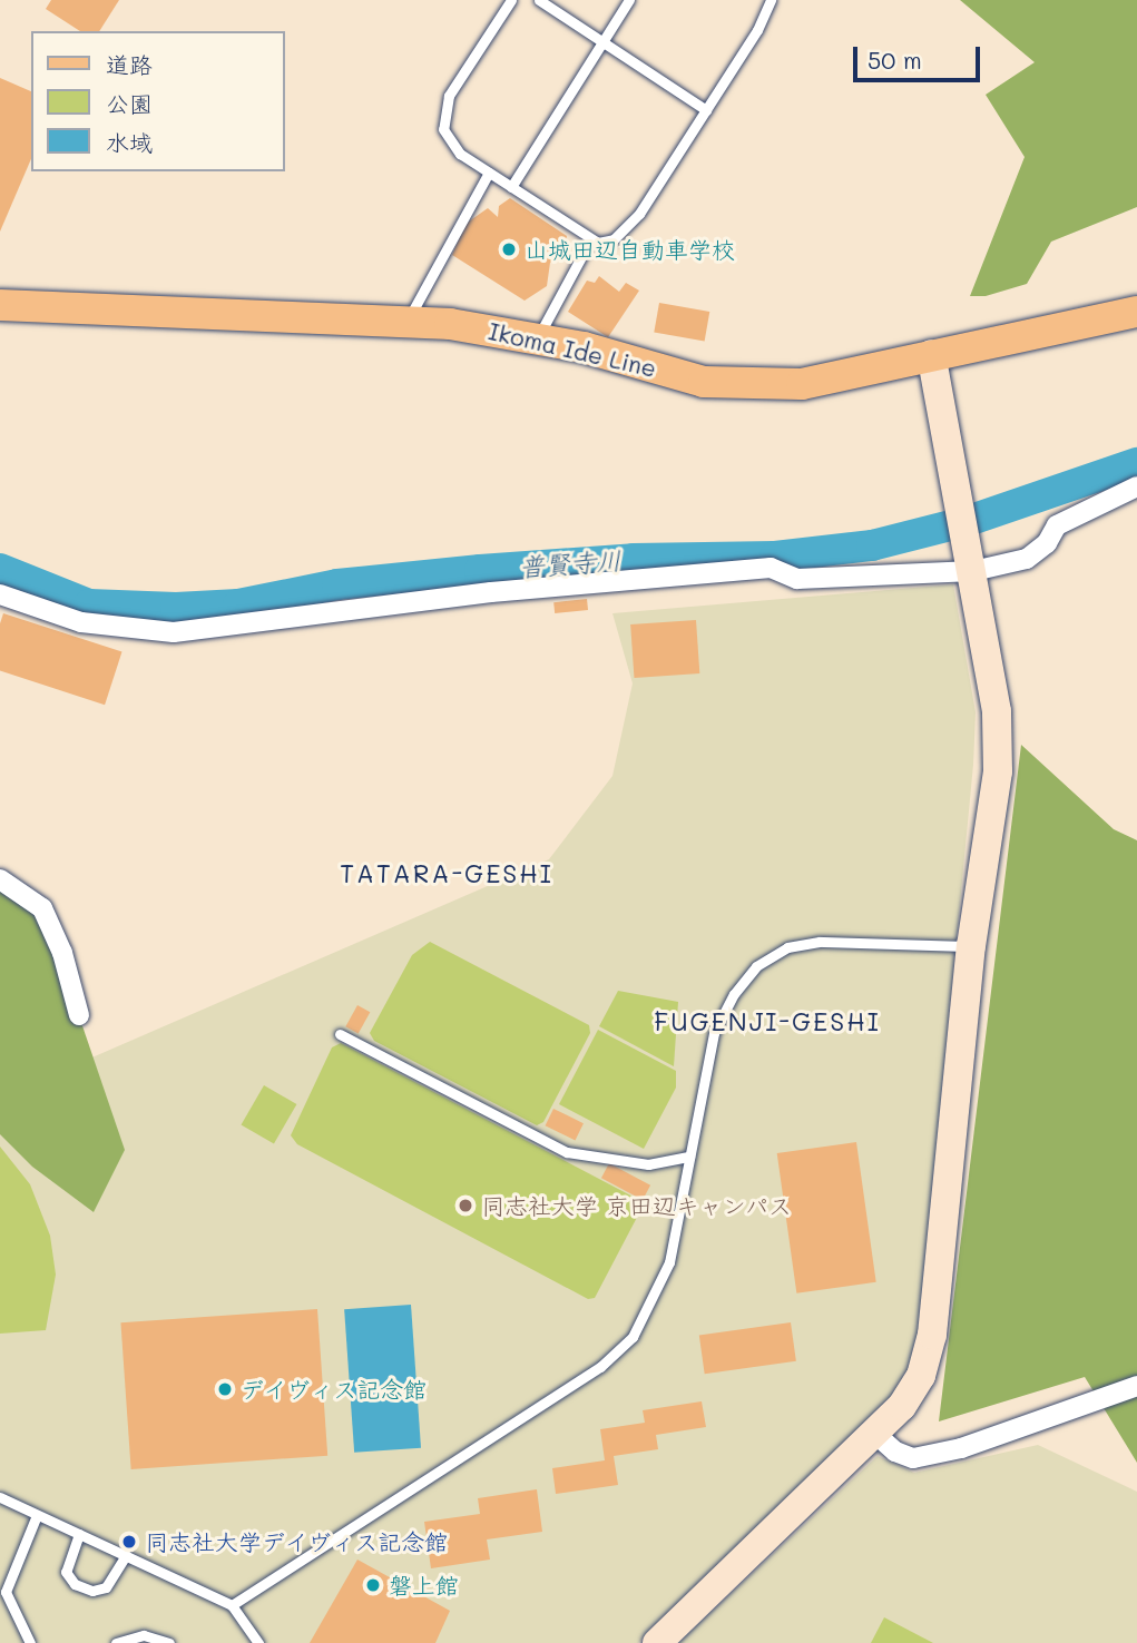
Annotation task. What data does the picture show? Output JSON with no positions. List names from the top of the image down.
{
  "streets": {
    "main road": ["Ikoma Ide Line"]
  },
  "districts": ["TATARA-GESHI", "FUGENJI-GESHI"],
  "water": ["普賢寺川"],
  "places": [
    "山城田辺自動車学校",
    "同志社大学 京田辺キャンパス",
    "デイヴィス記念館",
    "同志社大学デイヴィス記念館",
    "磐上館"
  ],
  "legend": ["道路", "公園", "水域"],
  "scale_bar": "50 m"
}
